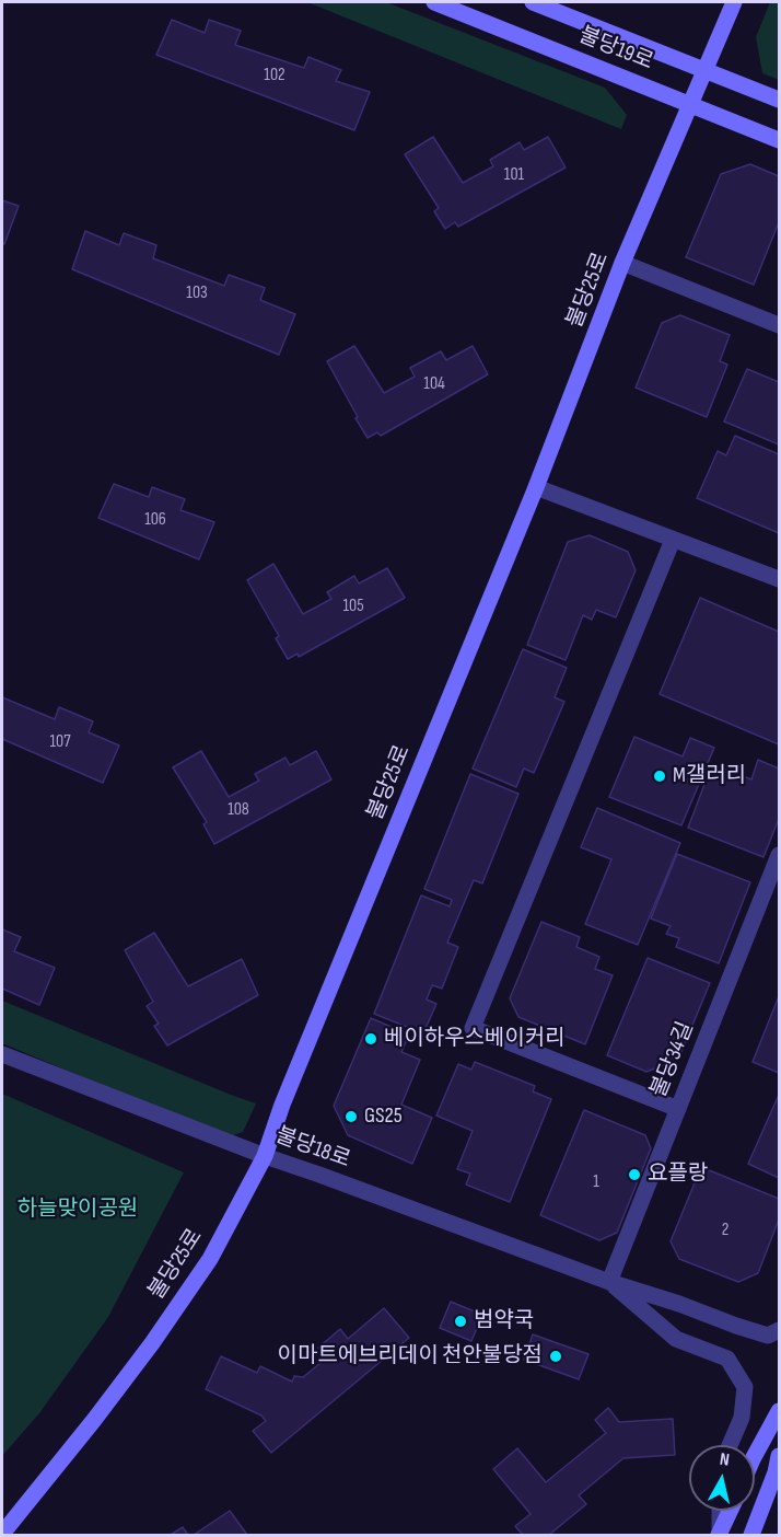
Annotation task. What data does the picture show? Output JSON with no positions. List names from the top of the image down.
{
  "streets": {
    "street": [
      "불당19로",
      "불당25로",
      "불당34길",
      "불당18로"
    ]
  },
  "crossings": [
    ["불당19로", "불당25로"],
    ["불당25로", "불당18로"],
    ["불당34길", "불당18로"]
  ],
  "parks": ["하늘맞이공원"],
  "places": [
    "M갤러리",
    "베이하우스베이커리",
    "GS25",
    "요플랑",
    "범약국",
    "이마트에브리데이 천안불당점"
  ],
  "house_numbers": [
    "102",
    "101",
    "103",
    "104",
    "106",
    "105",
    "107",
    "108",
    "1",
    "2"
  ],
  "north": "top"
}
